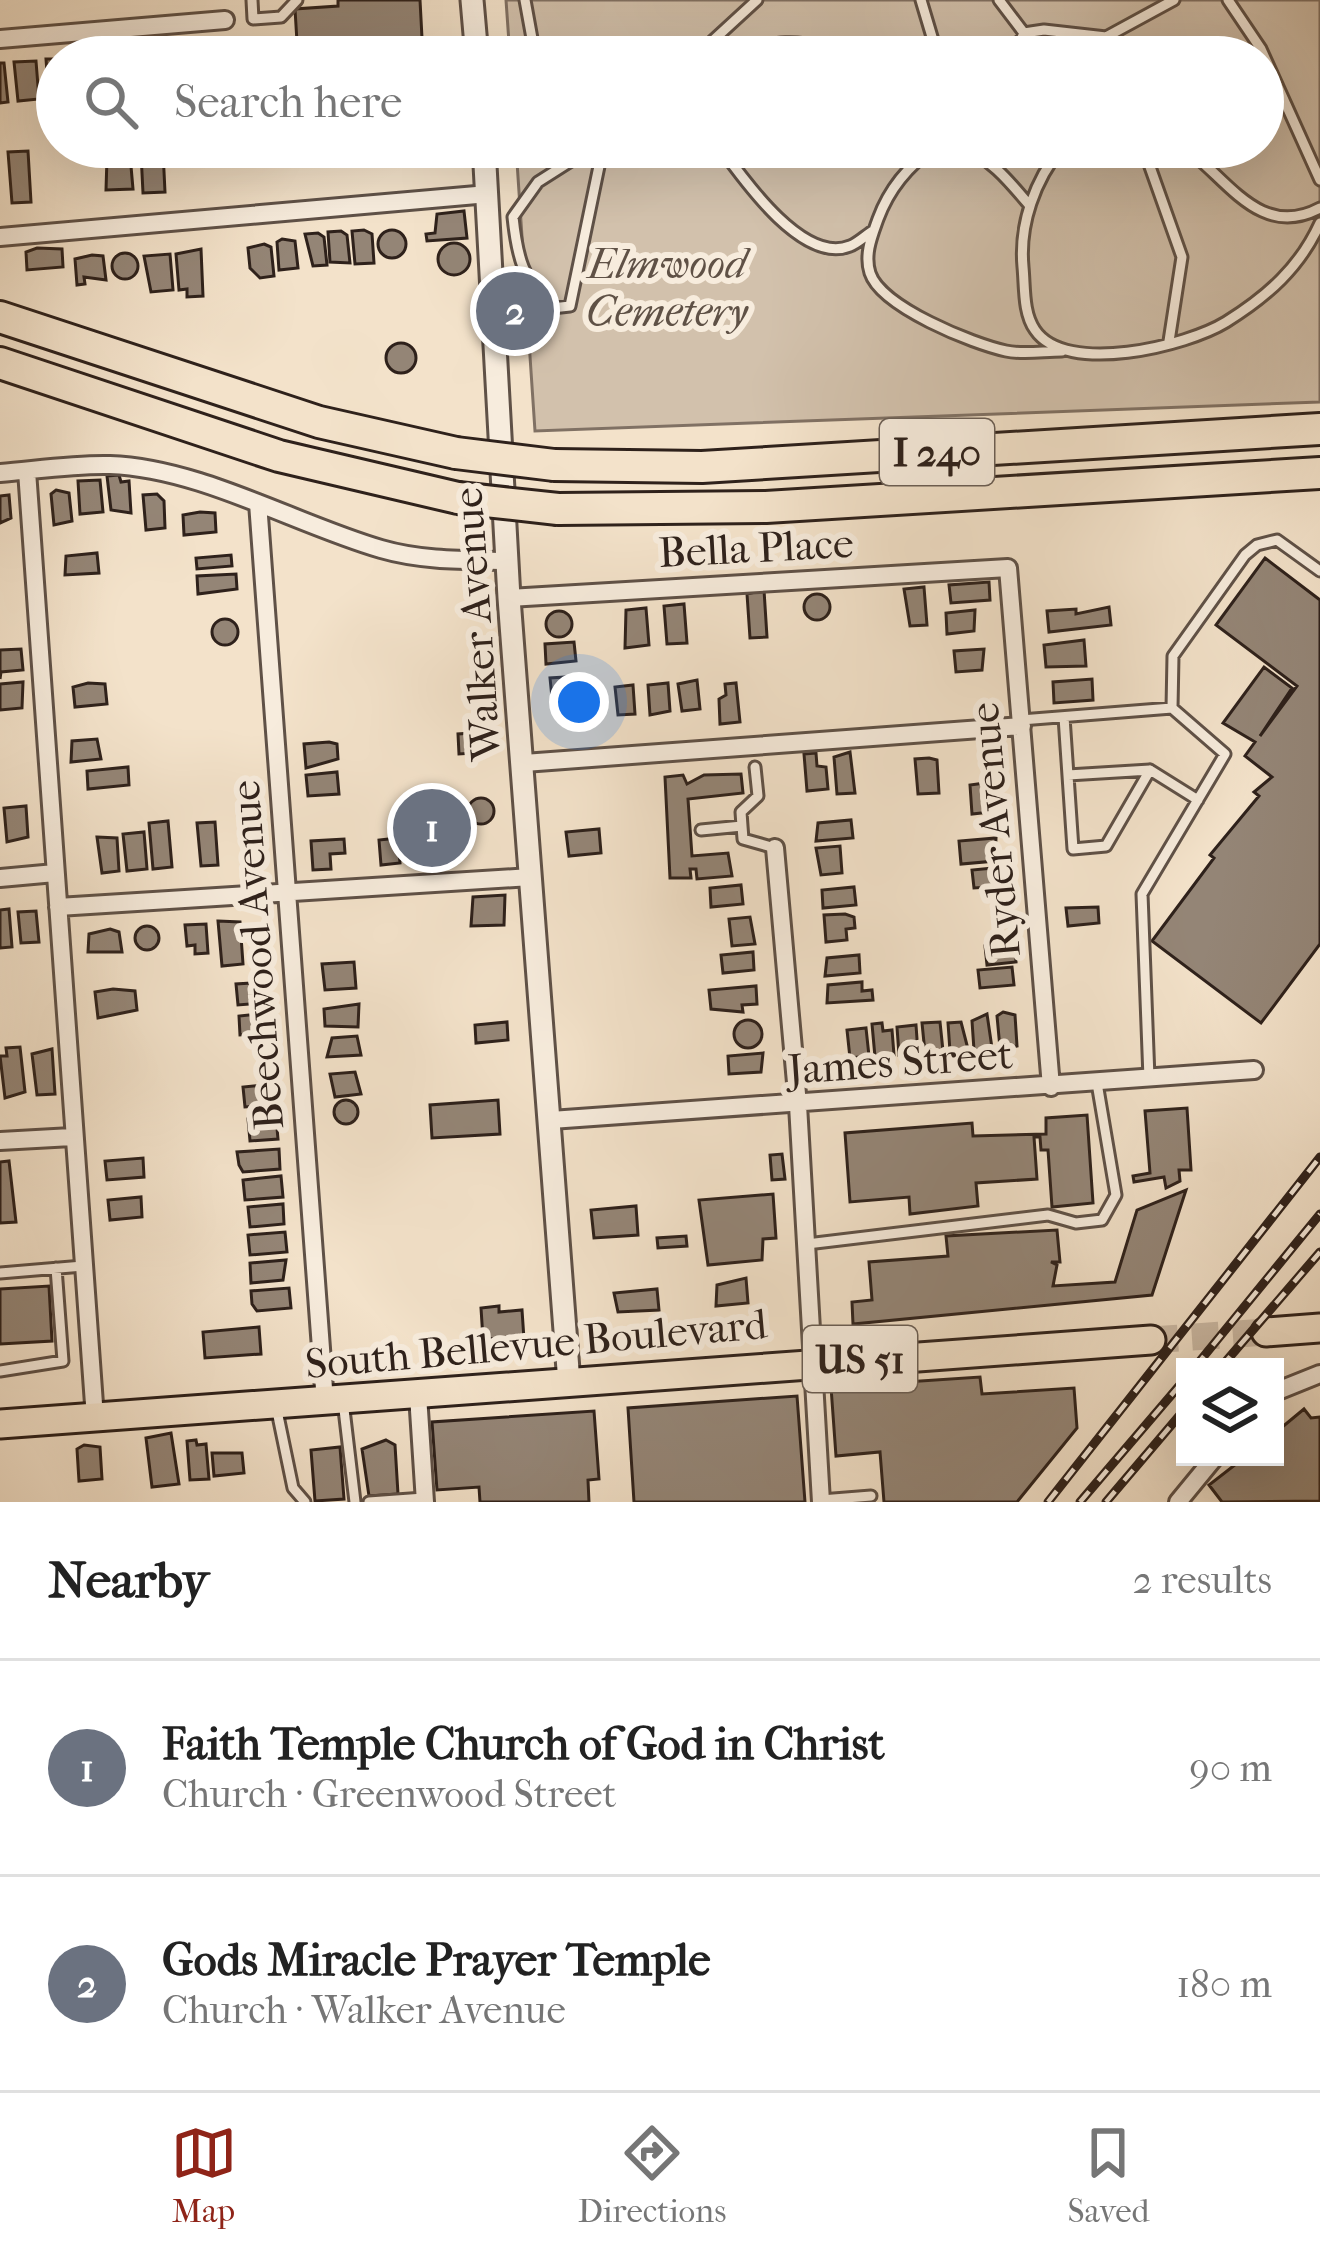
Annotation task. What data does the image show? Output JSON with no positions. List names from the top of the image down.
{
  "streets": {
    "highway": ["I 240"],
    "main road": ["South Bellevue Boulevard", "US 51"],
    "street": [
      "Bella Place",
      "Walker Avenue",
      "Ryder Avenue",
      "Beechwood Avenue",
      "James Street"
    ]
  },
  "crossings": [
    ["Bella Place", "Walker Avenue"],
    ["Bella Place", "Ryder Avenue"],
    ["Walker Avenue", "James Street"],
    ["Walker Avenue", "South Bellevue Boulevard"],
    ["Ryder Avenue", "James Street"],
    ["Beechwood Avenue", "South Bellevue Boulevard"]
  ],
  "parks": ["Elmwood Cemetery"],
  "page": {
    "search": "Search here",
    "pins": ["2", "1"],
    "heading": ["Nearby", "2 results"],
    "list": [
      {
        "mark": "1",
        "name": "Faith Temple Church of God in Christ",
        "note": "Church · Greenwood Street",
        "value": "90 m"
      },
      {
        "mark": "2",
        "name": "Gods Miracle Prayer Temple",
        "note": "Church · Walker Avenue",
        "value": "180 m"
      }
    ],
    "nav": ["Map", "Directions", "Saved"]
  }
}
